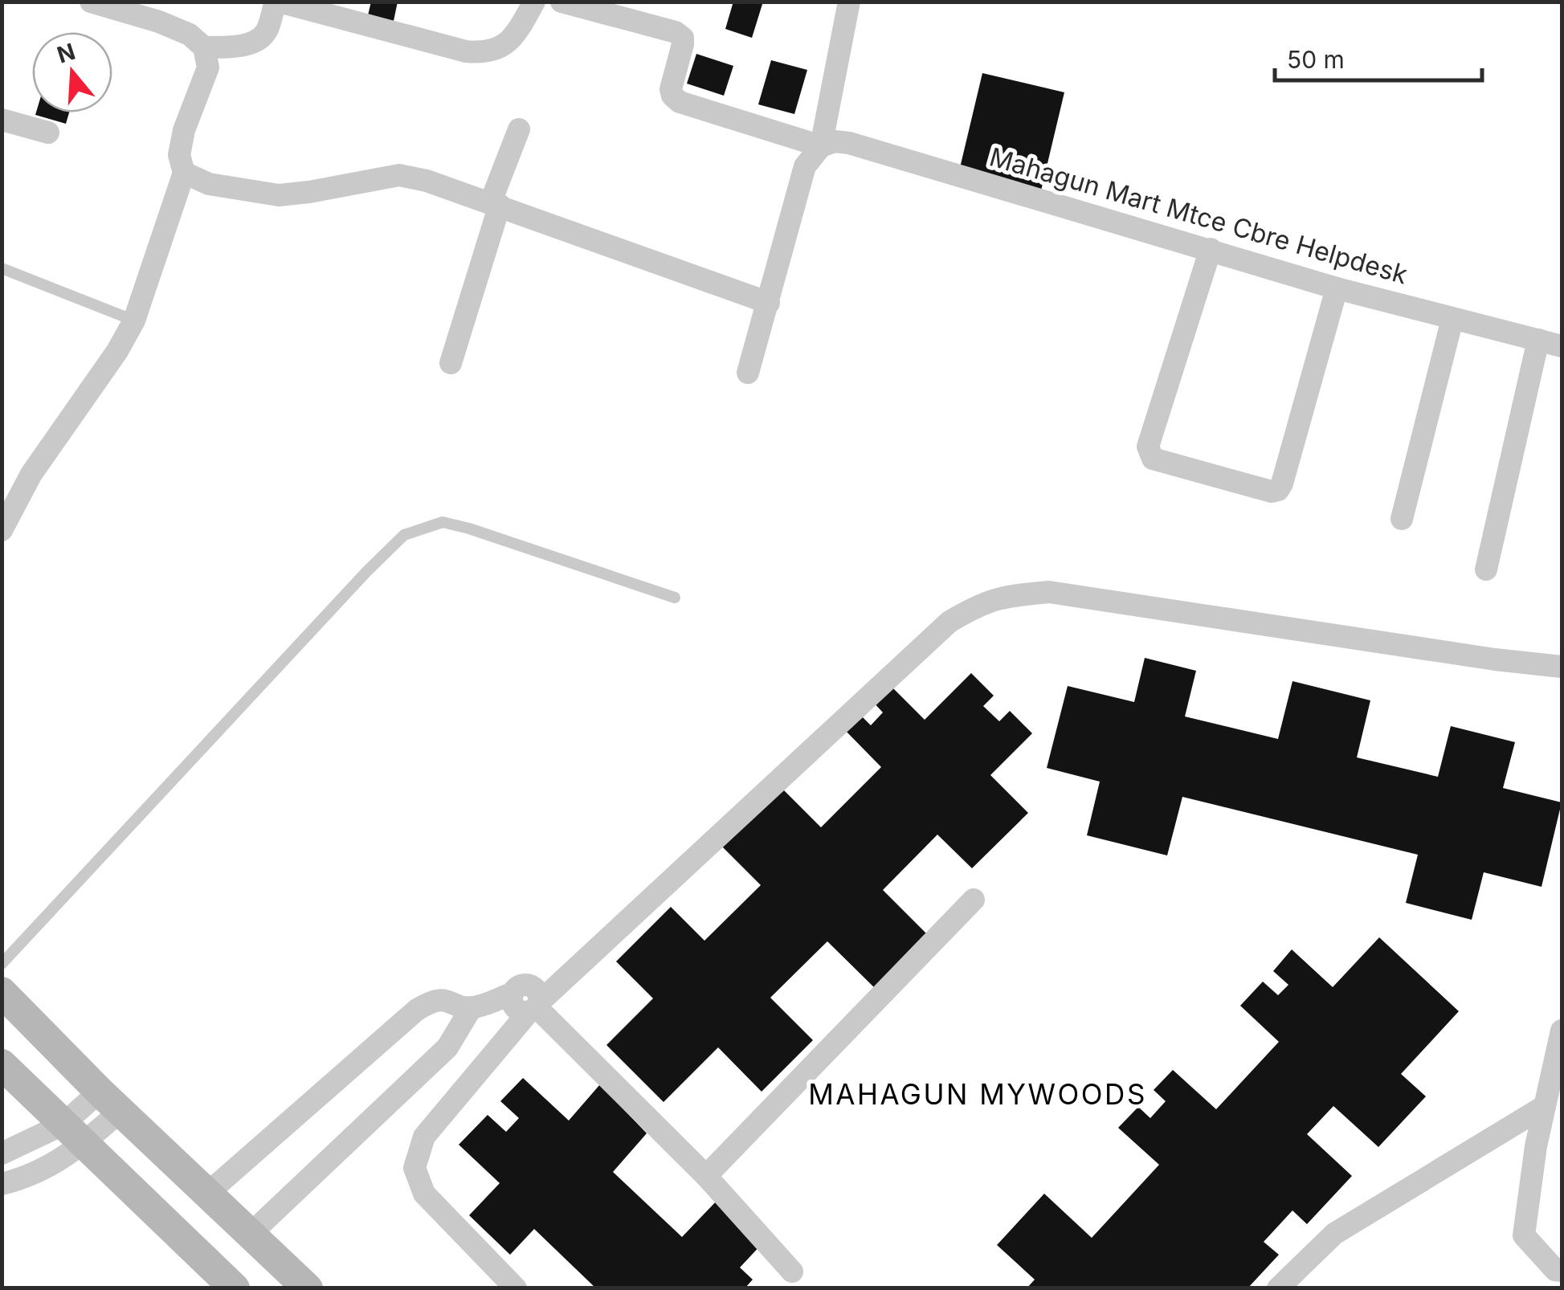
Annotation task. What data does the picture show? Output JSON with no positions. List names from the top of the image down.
{
  "streets": {
    "street": ["Mahagun Mart Mtce Cbre Helpdesk"]
  },
  "districts": ["MAHAGUN MYWOODS"],
  "scale_bar": "50 m",
  "north": "top"
}
